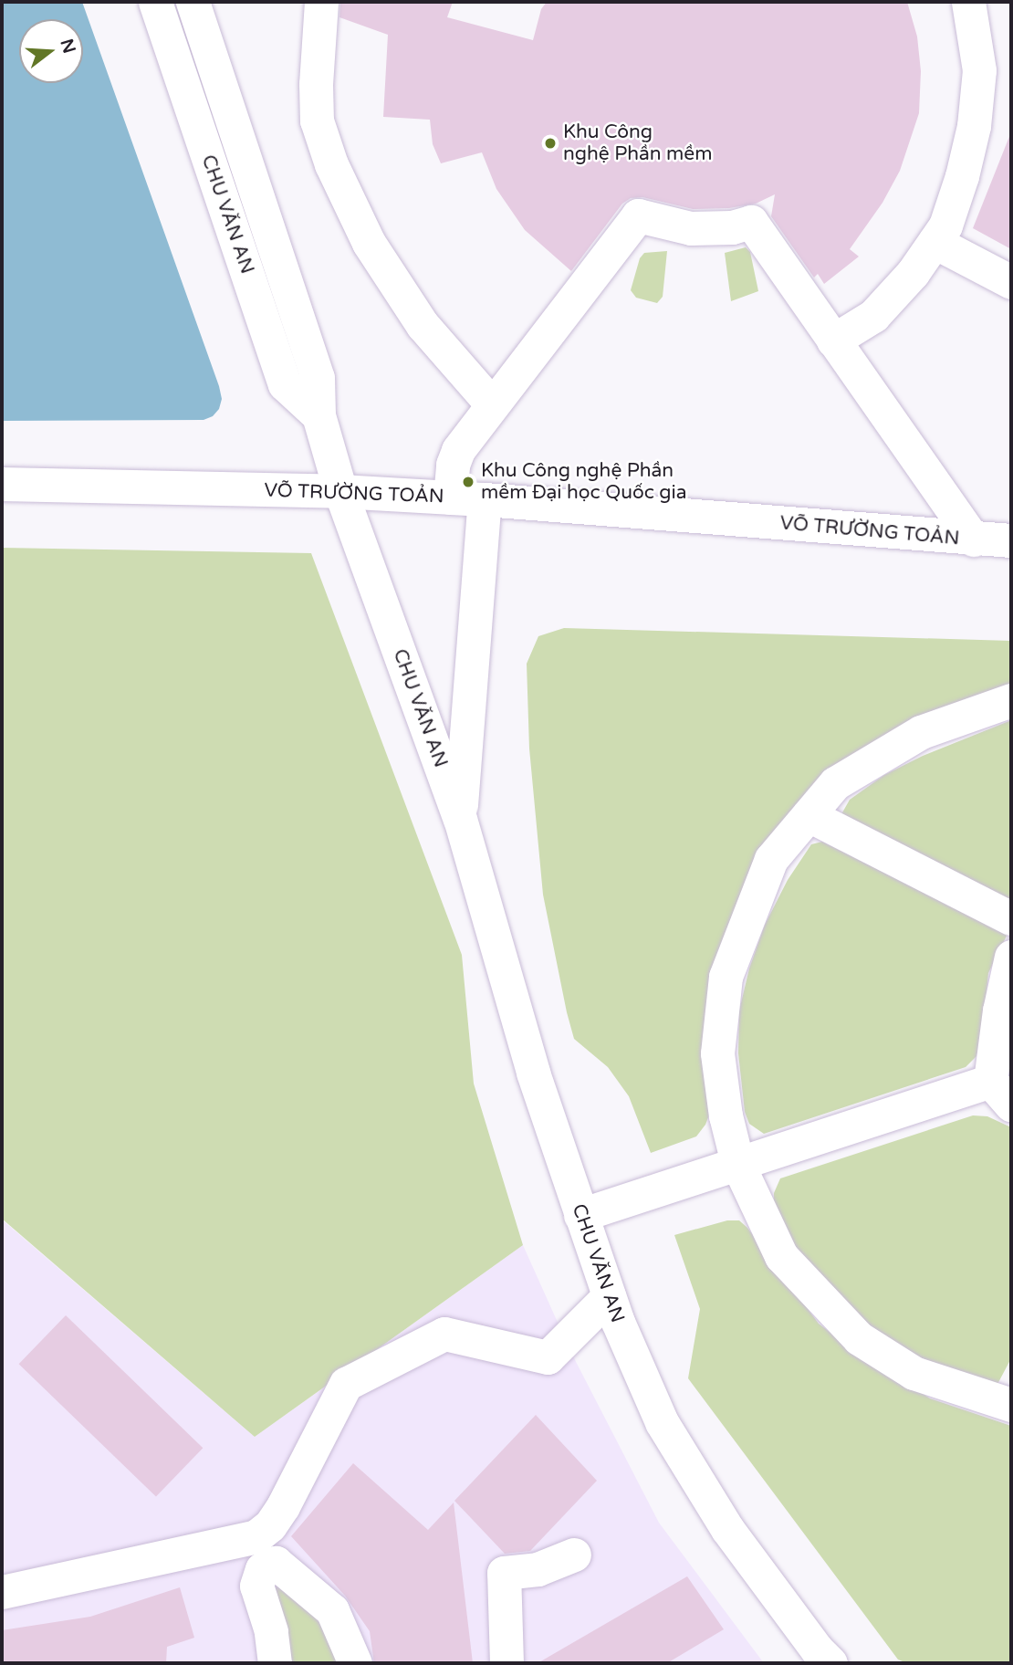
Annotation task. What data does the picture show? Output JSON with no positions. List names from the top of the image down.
{
  "streets": {
    "street": ["CHU VĂN AN", "VÕ TRƯỜNG TOẢN"]
  },
  "crossings": [
    ["CHU VĂN AN", "VÕ TRƯỜNG TOẢN"]
  ],
  "places": ["Khu Công nghệ Phần mềm", "Khu Công nghệ Phần mềm Đại học Quốc gia"],
  "north": "right"
}
